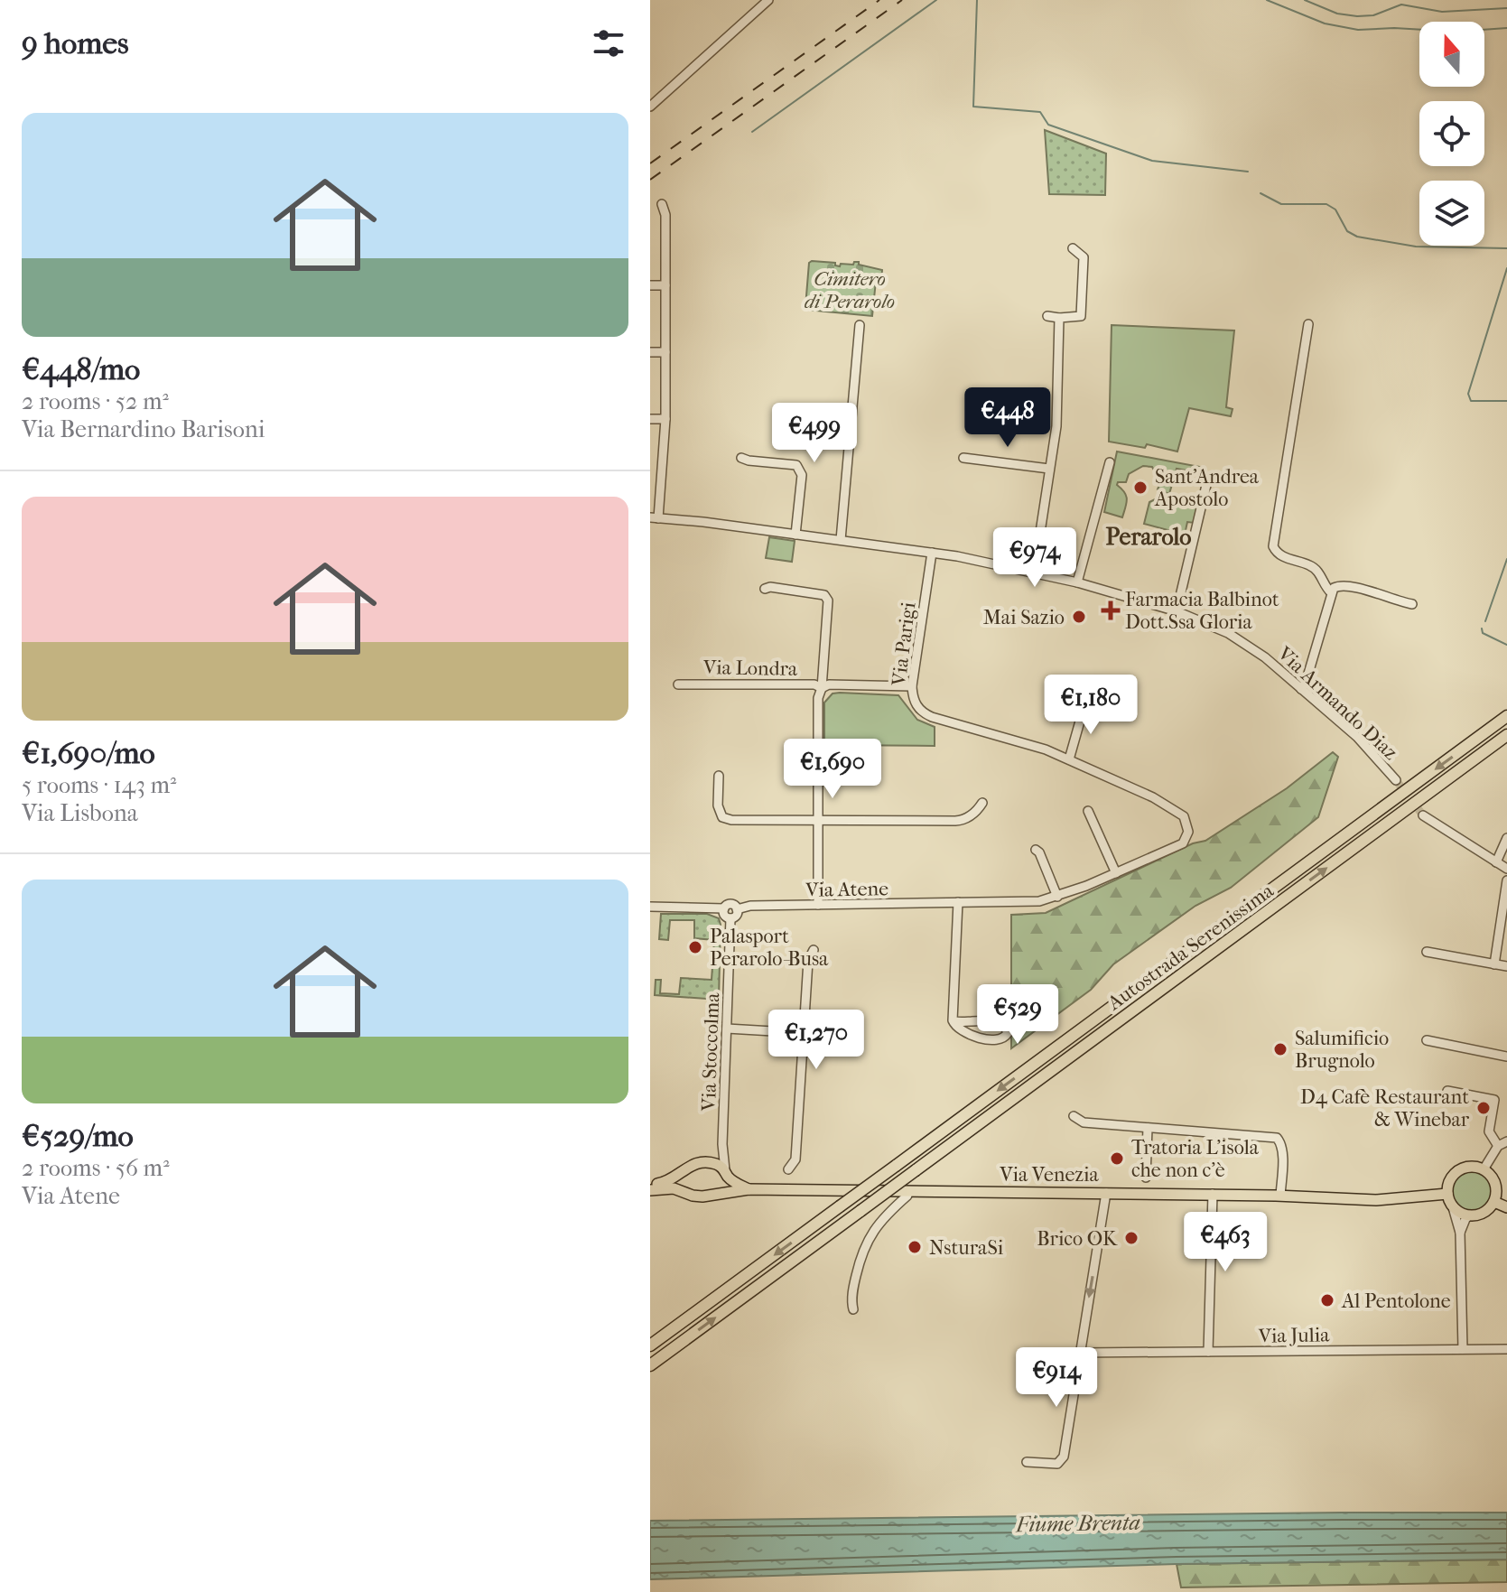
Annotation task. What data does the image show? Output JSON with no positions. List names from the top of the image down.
{
  "streets": {
    "highway": ["Autostrada Serenissima"],
    "main road": ["Via Venezia"],
    "street": [
      "Via Parigi",
      "Via Londra",
      "Via Armando Diaz",
      "Via Atene",
      "Via Stoccolma",
      "Via Julia"
    ]
  },
  "crossings": [
    ["Via Parigi", "Via Londra"],
    ["Via Parigi", "Via Armando Diaz"],
    ["Via Parigi", "Via Atene"],
    ["Via Atene", "Via Stoccolma"],
    ["Via Stoccolma", "Via Venezia"]
  ],
  "districts": ["Perarolo"],
  "water": ["Fiume Brenta"],
  "parks": ["Cimitero di Perarolo"],
  "places": {
    "other": [
      "Sant'Andrea Apostolo",
      "Mai Sazio",
      "Palasport Perarolo-Busa",
      "Salumificio Brugnolo",
      "D4 Cafè Restaurant & Winebar",
      "Tratoria L'isola che non c'è",
      "Brico OK",
      "NsturaSi",
      "Al Pentolone"
    ],
    "health": ["Farmacia Balbinot Dott.Ssa Gloria"]
  },
  "north": "top",
  "page": {
    "heading": "9 homes",
    "list": [
      {
        "name": "€448/mo",
        "note": "2 rooms · 52 m² · Via Bernardino Barisoni"
      },
      {
        "name": "€1,690/mo",
        "note": "5 rooms · 143 m² · Via Lisbona"
      },
      {
        "name": "€529/mo",
        "note": "2 rooms · 56 m² · Via Atene"
      }
    ],
    "price": [
      "€448",
      "€499",
      "€974",
      "€1,180",
      "€1,690",
      "€529",
      "€1,270",
      "€463",
      "€914"
    ]
  }
}
